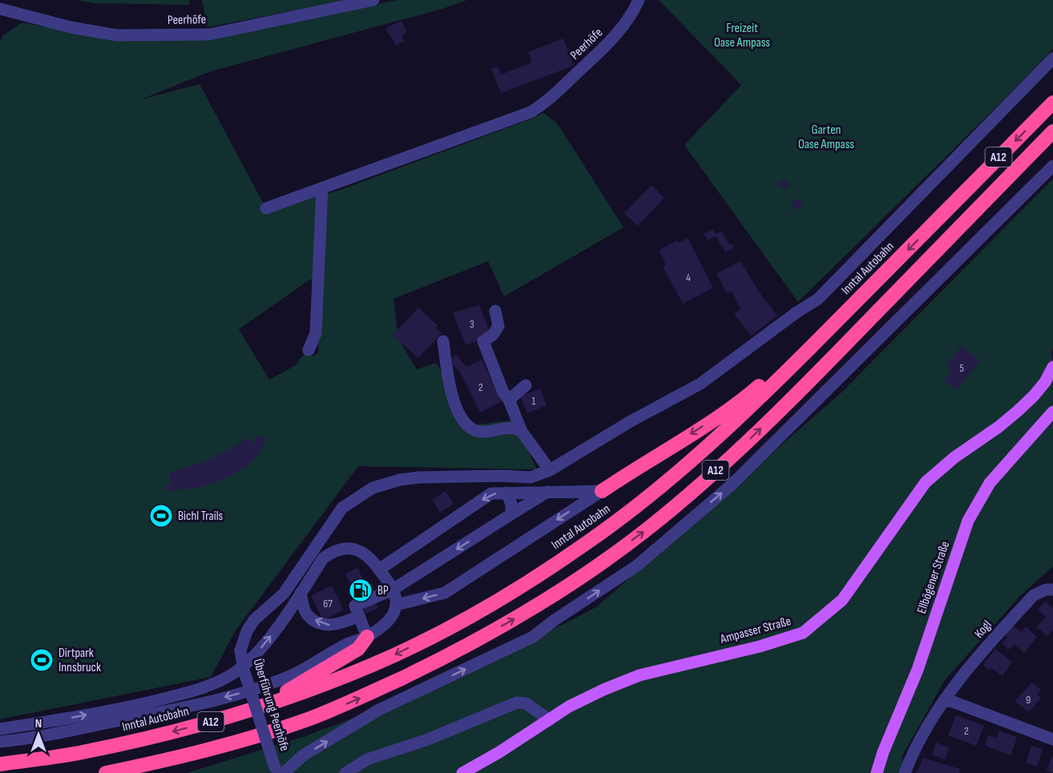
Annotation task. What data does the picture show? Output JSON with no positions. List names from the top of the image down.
{
  "streets": {
    "highway": ["A12", "Inntal Autobahn"],
    "main road": ["Ellbögener Straße", "Ampasser Straße"],
    "street": ["Peerhöfe", "Kogl", "Überführung Peerhöfe"]
  },
  "parks": ["Freizeit Oase Ampass", "Garten Oase Ampass"],
  "places": {
    "sports": ["Bichl Trails", "Dirtpark Innsbruck"],
    "fuel station": ["BP"]
  },
  "house_numbers": [
    "4",
    "3",
    "5",
    "2",
    "1",
    "67",
    "9",
    "2"
  ],
  "north": "top"
}
